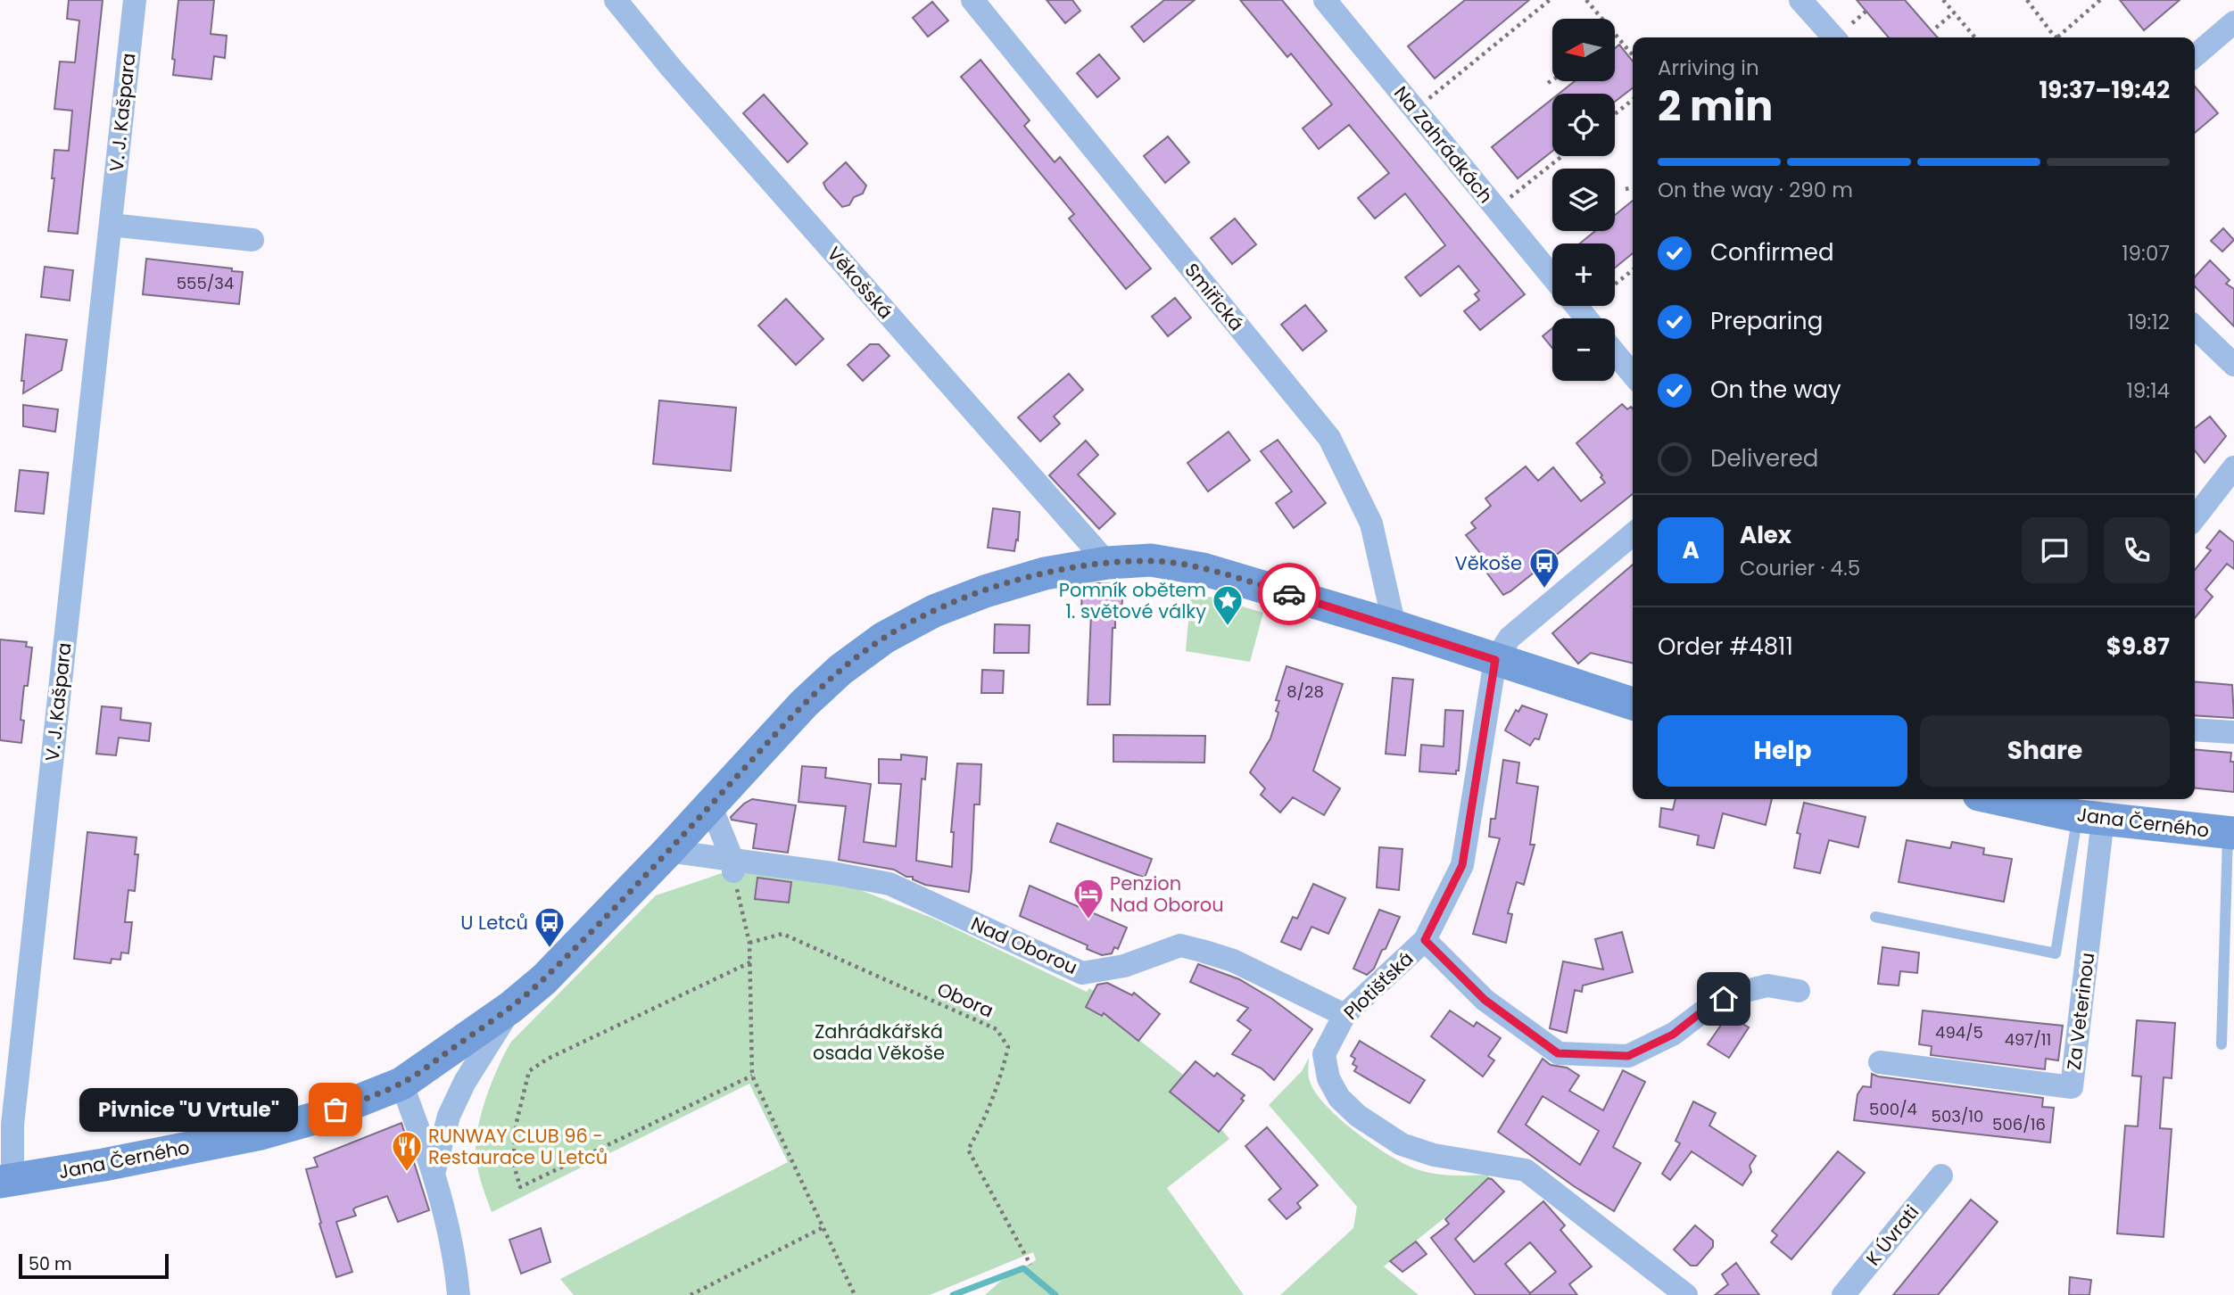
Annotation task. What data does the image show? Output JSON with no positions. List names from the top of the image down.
{
  "streets": {
    "street": [
      "V. J. Kašpara",
      "Na Zahrádkách",
      "Věkošská",
      "Smiřická",
      "Jana Černého",
      "Nad Oborou",
      "Plotišťská",
      "Za Veterinou",
      "K Úvrati"
    ],
    "path": ["Obora"]
  },
  "crossings": [
    ["V. J. Kašpara", "Jana Černého"],
    ["Věkošská", "Jana Černého"],
    ["Smiřická", "Jana Černého"],
    ["Jana Černého", "Nad Oborou"],
    ["Jana Černého", "Plotišťská"],
    ["Jana Černého", "Za Veterinou"],
    ["Nad Oborou", "Plotišťská"]
  ],
  "parks": ["Zahrádkářská osada Věkoše"],
  "places": {
    "bus stop": ["Věkoše", "U Letců"],
    "place": ["Pomník obětem 1. světové války"],
    "hotel": ["Penzion Nad Oborou"],
    "other": ["Pivnice \"U Vrtule\""],
    "restaurant": ["RUNWAY CLUB 96 - Restaurace U Letců"]
  },
  "house_numbers": [
    "555/34",
    "8/28",
    "494/5",
    "497/11",
    "500/4",
    "503/10",
    "506/16"
  ],
  "scale_bar": "50 m",
  "north": "left",
  "page": {
    "map_buttons": ["+", "−"],
    "heading": ["2 min", "Arriving in", "19:37–19:42"],
    "panel": [
      "Alex",
      "Courier · 4.5",
      "Order #4811",
      "$9.87"
    ],
    "bar": "On the way · 290 m",
    "list": [
      ["Confirmed", "19:07"],
      ["Preparing", "19:12"],
      ["On the way", "19:14"],
      "Delivered"
    ],
    "round": "A",
    "buttons": ["Help", "Share"],
    "bubble": "Pivnice \"U Vrtule\"",
    "scale": "50 m"
  }
}
